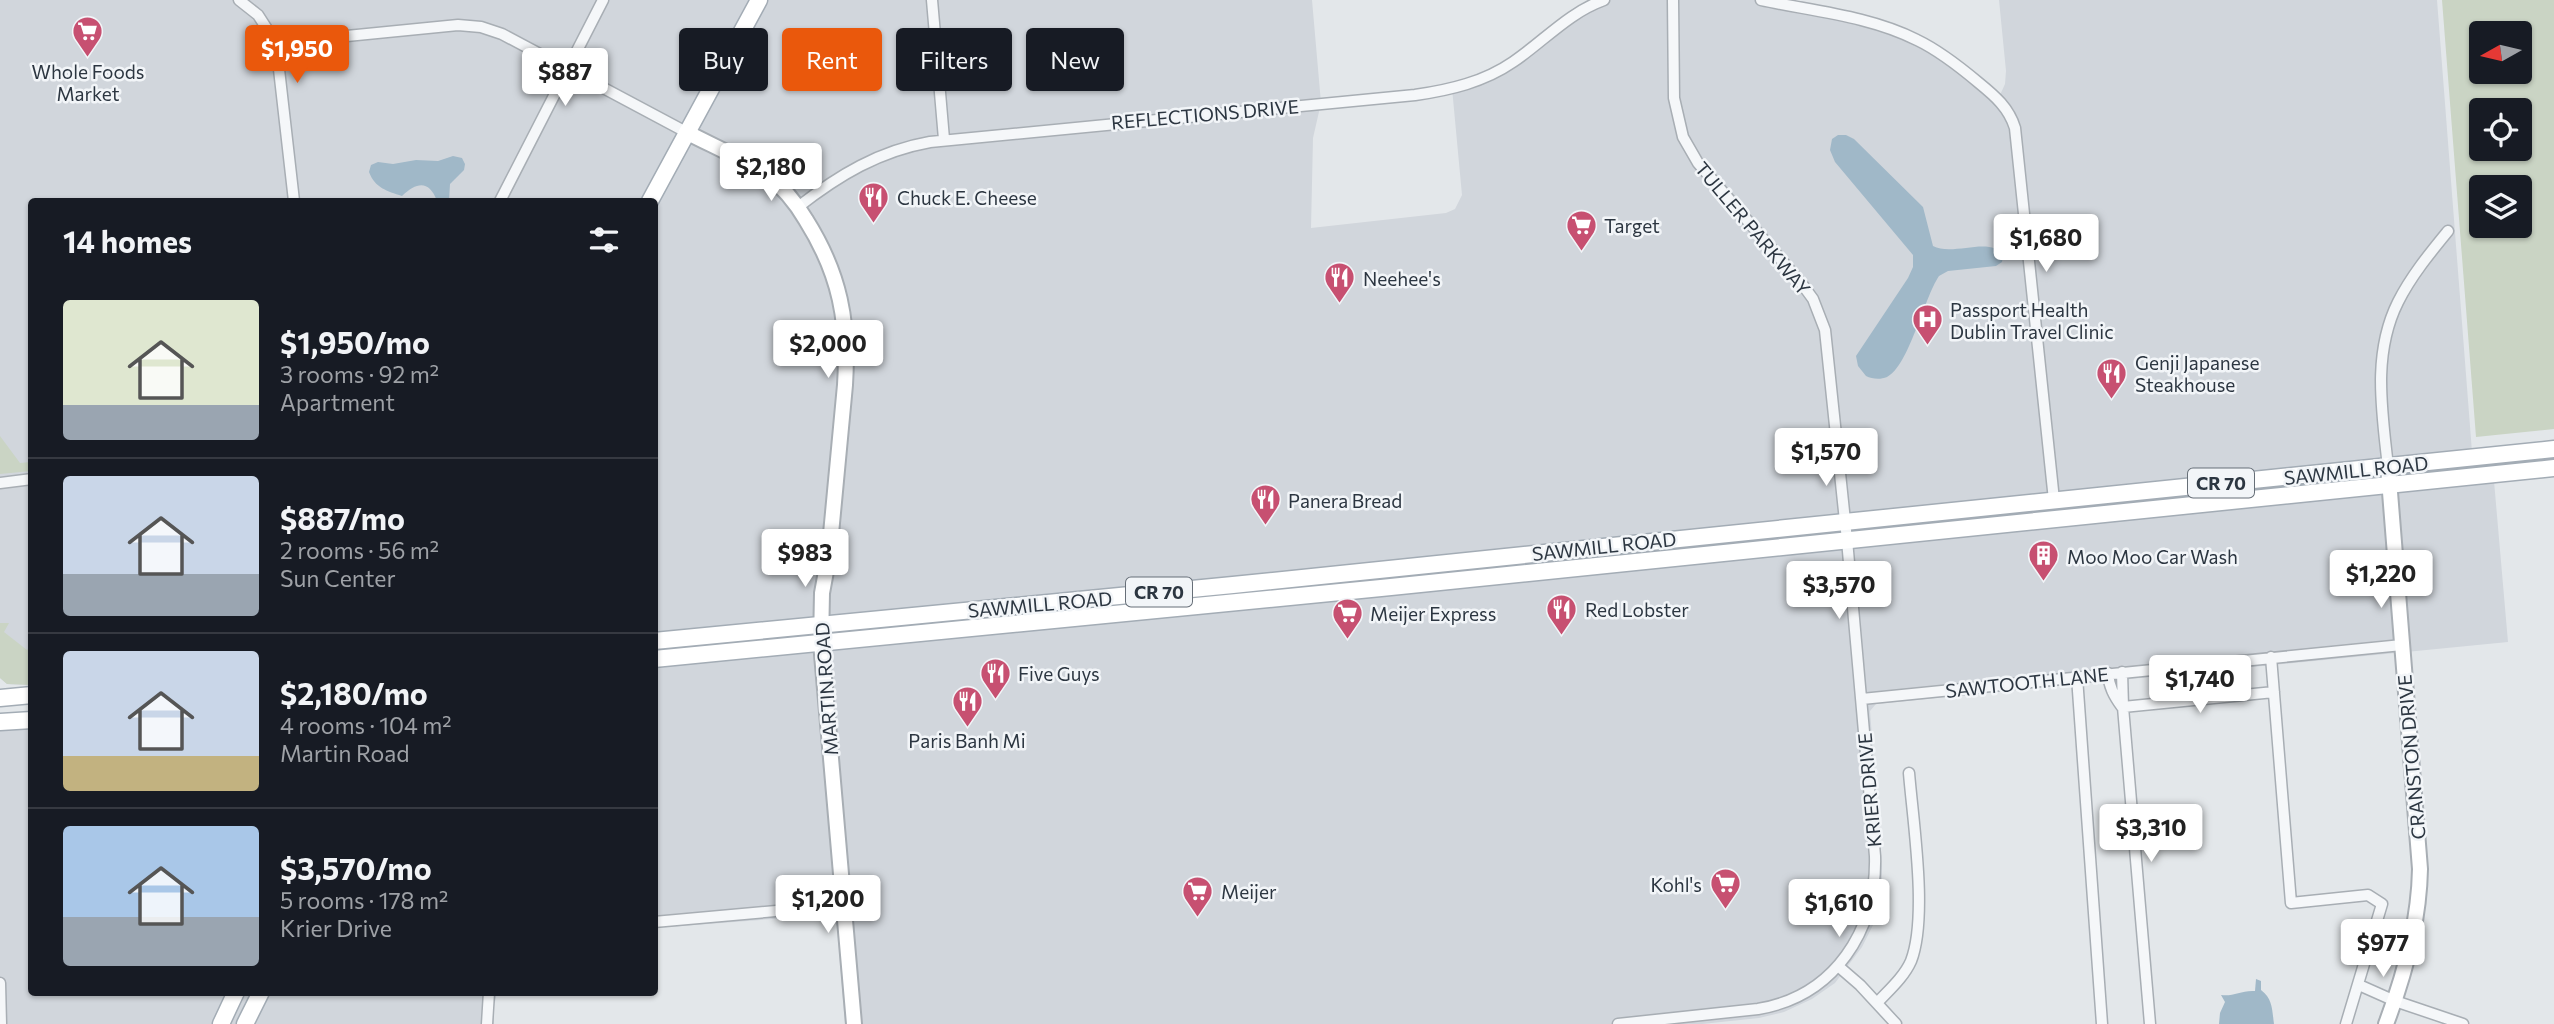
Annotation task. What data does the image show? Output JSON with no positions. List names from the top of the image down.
{
  "streets": {
    "main road": ["SAWMILL ROAD", "CR 70"],
    "street": [
      "REFLECTIONS DRIVE",
      "TULLER PARKWAY",
      "SAWTOOTH LANE",
      "MARTIN ROAD",
      "CRANSTON DRIVE",
      "KRIER DRIVE"
    ]
  },
  "crossings": [
    ["REFLECTIONS DRIVE", "MARTIN ROAD"],
    ["TULLER PARKWAY", "SAWMILL ROAD"],
    ["TULLER PARKWAY", "KRIER DRIVE"],
    ["SAWMILL ROAD", "MARTIN ROAD"],
    ["SAWMILL ROAD", "CRANSTON DRIVE"],
    ["SAWMILL ROAD", "KRIER DRIVE"],
    ["SAWTOOTH LANE", "CRANSTON DRIVE"],
    ["SAWTOOTH LANE", "KRIER DRIVE"]
  ],
  "places": {
    "supermarket": [
      "Whole Foods Market",
      "Target",
      "Meijer Express",
      "Kohl's",
      "Meijer"
    ],
    "restaurant": [
      "Chuck E. Cheese",
      "Neehee's",
      "Genji Japanese Steakhouse",
      "Panera Bread",
      "Red Lobster",
      "Five Guys",
      "Paris Banh Mi"
    ],
    "hospital": ["Passport Health Dublin Travel Clinic"],
    "building": ["Moo Moo Car Wash"]
  },
  "north": "left",
  "page": {
    "price": [
      "$1,950",
      "$887",
      "$2,180",
      "$1,680",
      "$2,000",
      "$1,570",
      "$983",
      "$1,220",
      "$3,570",
      "$1,740",
      "$3,310",
      "$1,200",
      "$1,610",
      "$977"
    ],
    "chip": [
      "Buy",
      "Rent",
      "Filters",
      "New"
    ],
    "heading": "14 homes",
    "list": [
      {
        "name": "$1,950/mo",
        "note": "3 rooms · 92 m² · Apartment"
      },
      {
        "name": "$887/mo",
        "note": "2 rooms · 56 m² · Sun Center"
      },
      {
        "name": "$2,180/mo",
        "note": "4 rooms · 104 m² · Martin Road"
      },
      {
        "name": "$3,570/mo",
        "note": "5 rooms · 178 m² · Krier Drive"
      }
    ]
  }
}
